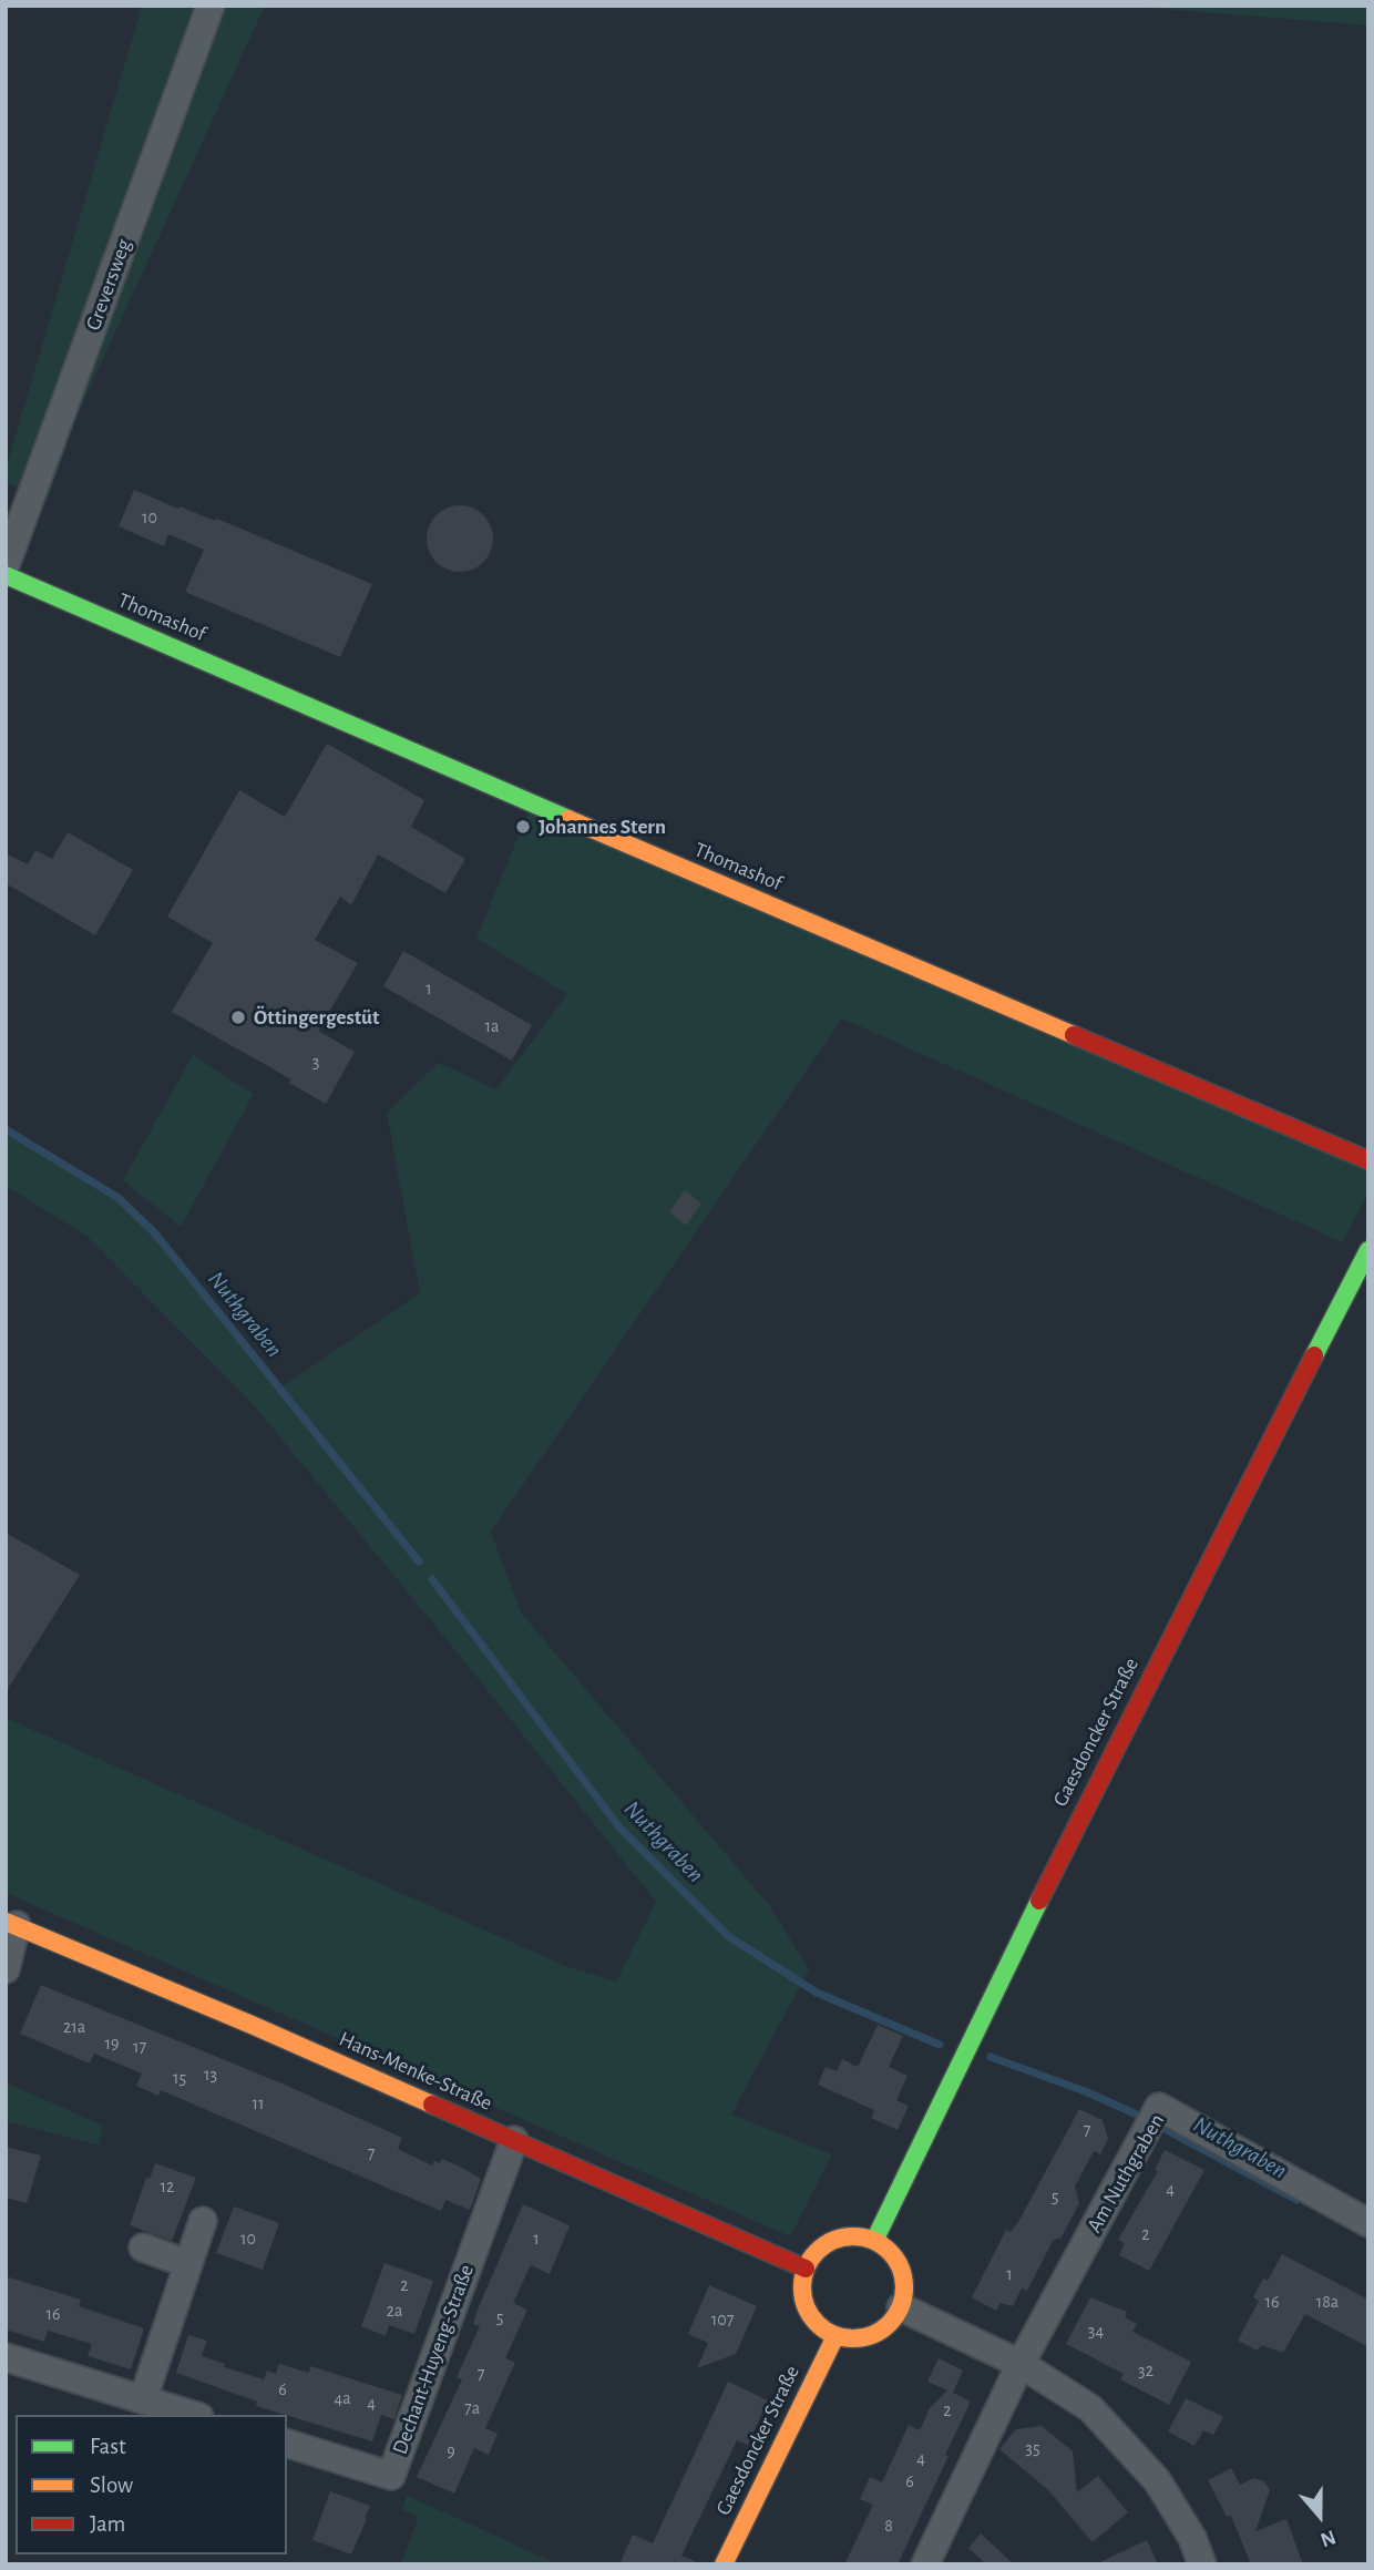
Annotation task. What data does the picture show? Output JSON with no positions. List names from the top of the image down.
{
  "streets": {
    "street": [
      "Greversweg",
      "Thomashof",
      "Gaesdoncker Straße",
      "Hans-Menke-Straße",
      "Am Nuthgraben",
      "Dechant-Huyeng-Straße"
    ]
  },
  "crossings": [
    ["Gaesdoncker Straße", "Hans-Menke-Straße"],
    ["Hans-Menke-Straße", "Dechant-Huyeng-Straße"]
  ],
  "water": ["Nuthgraben"],
  "places": ["Johannes Stern", "Öttingergestüt"],
  "house_numbers": [
    "10",
    "1",
    "1a",
    "3",
    "21a",
    "19",
    "17",
    "13",
    "15",
    "11",
    "7",
    "7",
    "12",
    "4",
    "5",
    "2",
    "10",
    "1",
    "1",
    "2",
    "16",
    "18a",
    "2a",
    "16",
    "5",
    "107",
    "34",
    "32",
    "7",
    "6",
    "4a",
    "4",
    "7a",
    "2",
    "35",
    "9",
    "4",
    "6",
    "8"
  ],
  "legend": ["Fast", "Slow", "Jam"],
  "north": "bottom"
}
